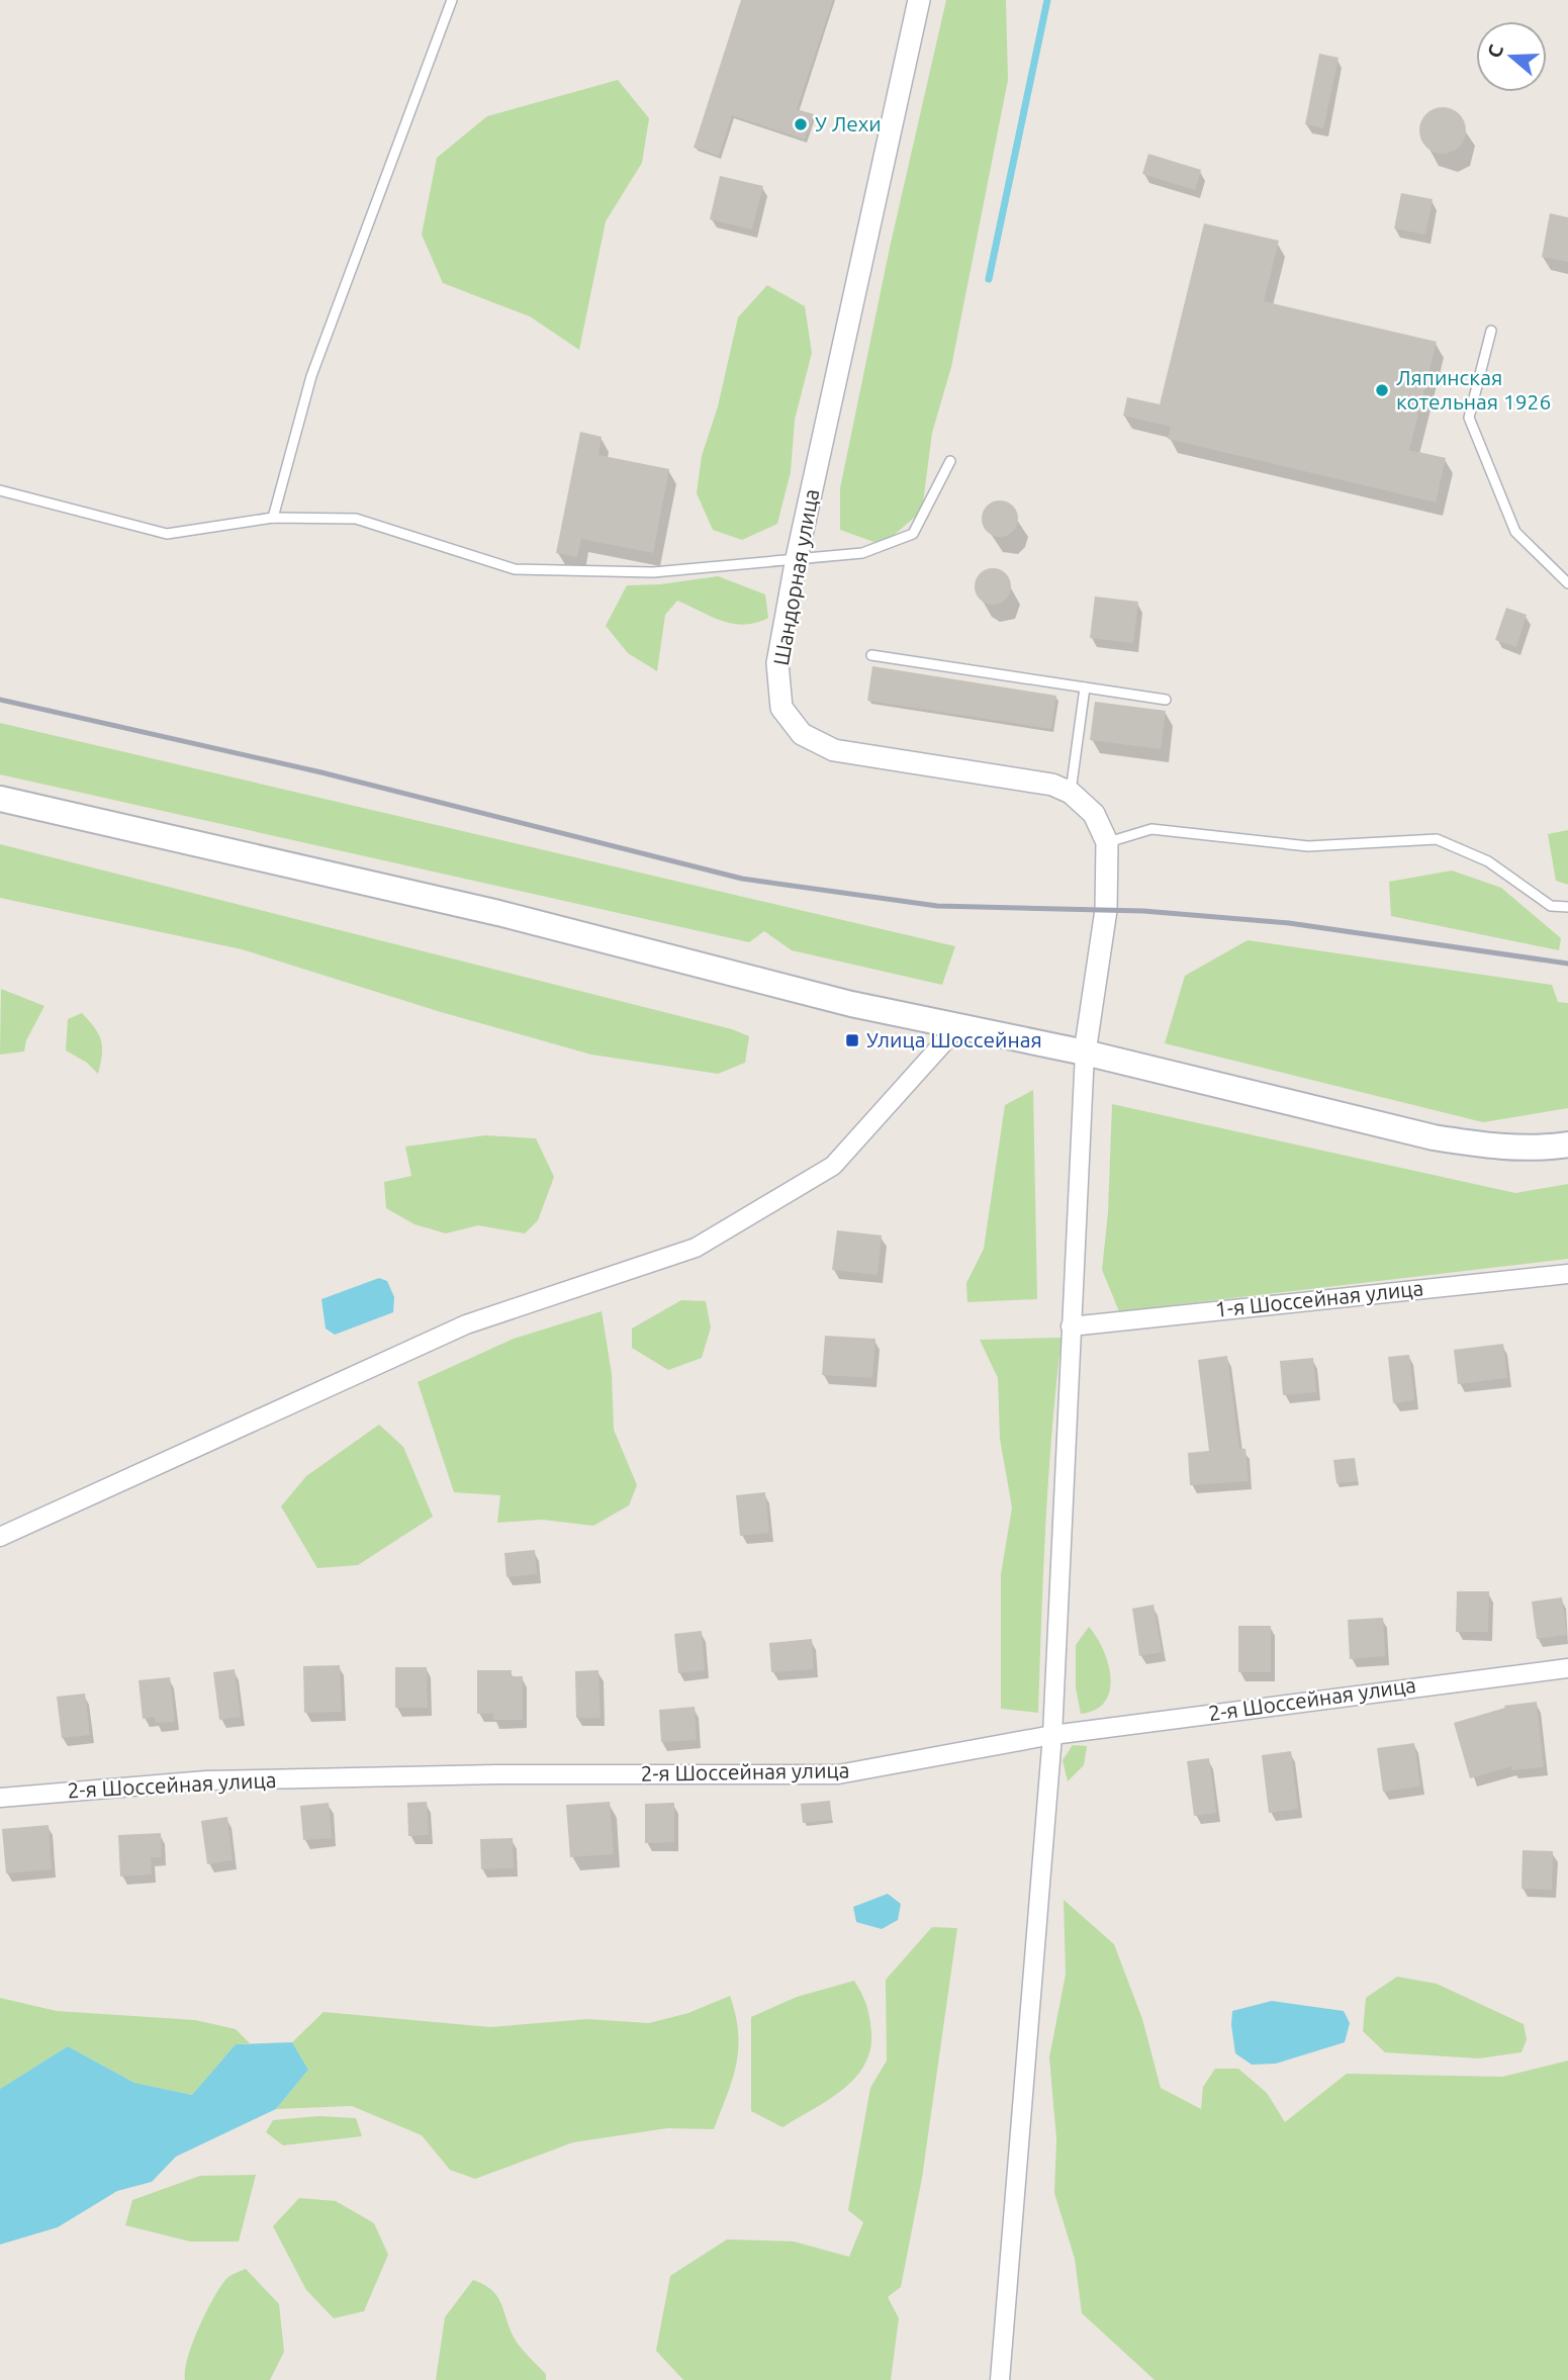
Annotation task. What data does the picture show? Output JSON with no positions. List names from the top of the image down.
{
  "streets": {
    "street": ["Шандорная улица", "1-я Шоссейная улица", "2-я Шоссейная улица"]
  },
  "places": {
    "other": ["У Лехи", "Ляпинская котельная 1926"],
    "transit": ["Улица Шоссейная"]
  },
  "north": "left"
}
